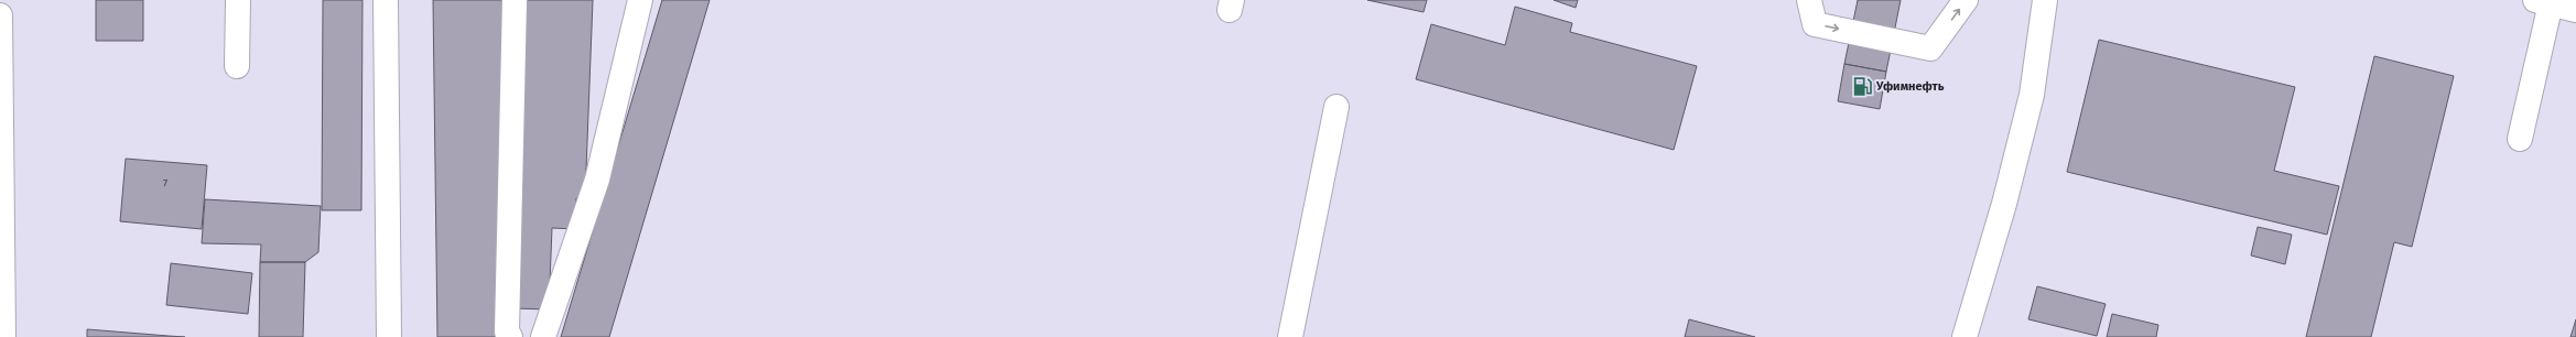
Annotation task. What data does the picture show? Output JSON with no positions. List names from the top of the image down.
{
  "places": {
    "fuel station": ["Уфимнефть"]
  },
  "house_numbers": ["7"]
}
